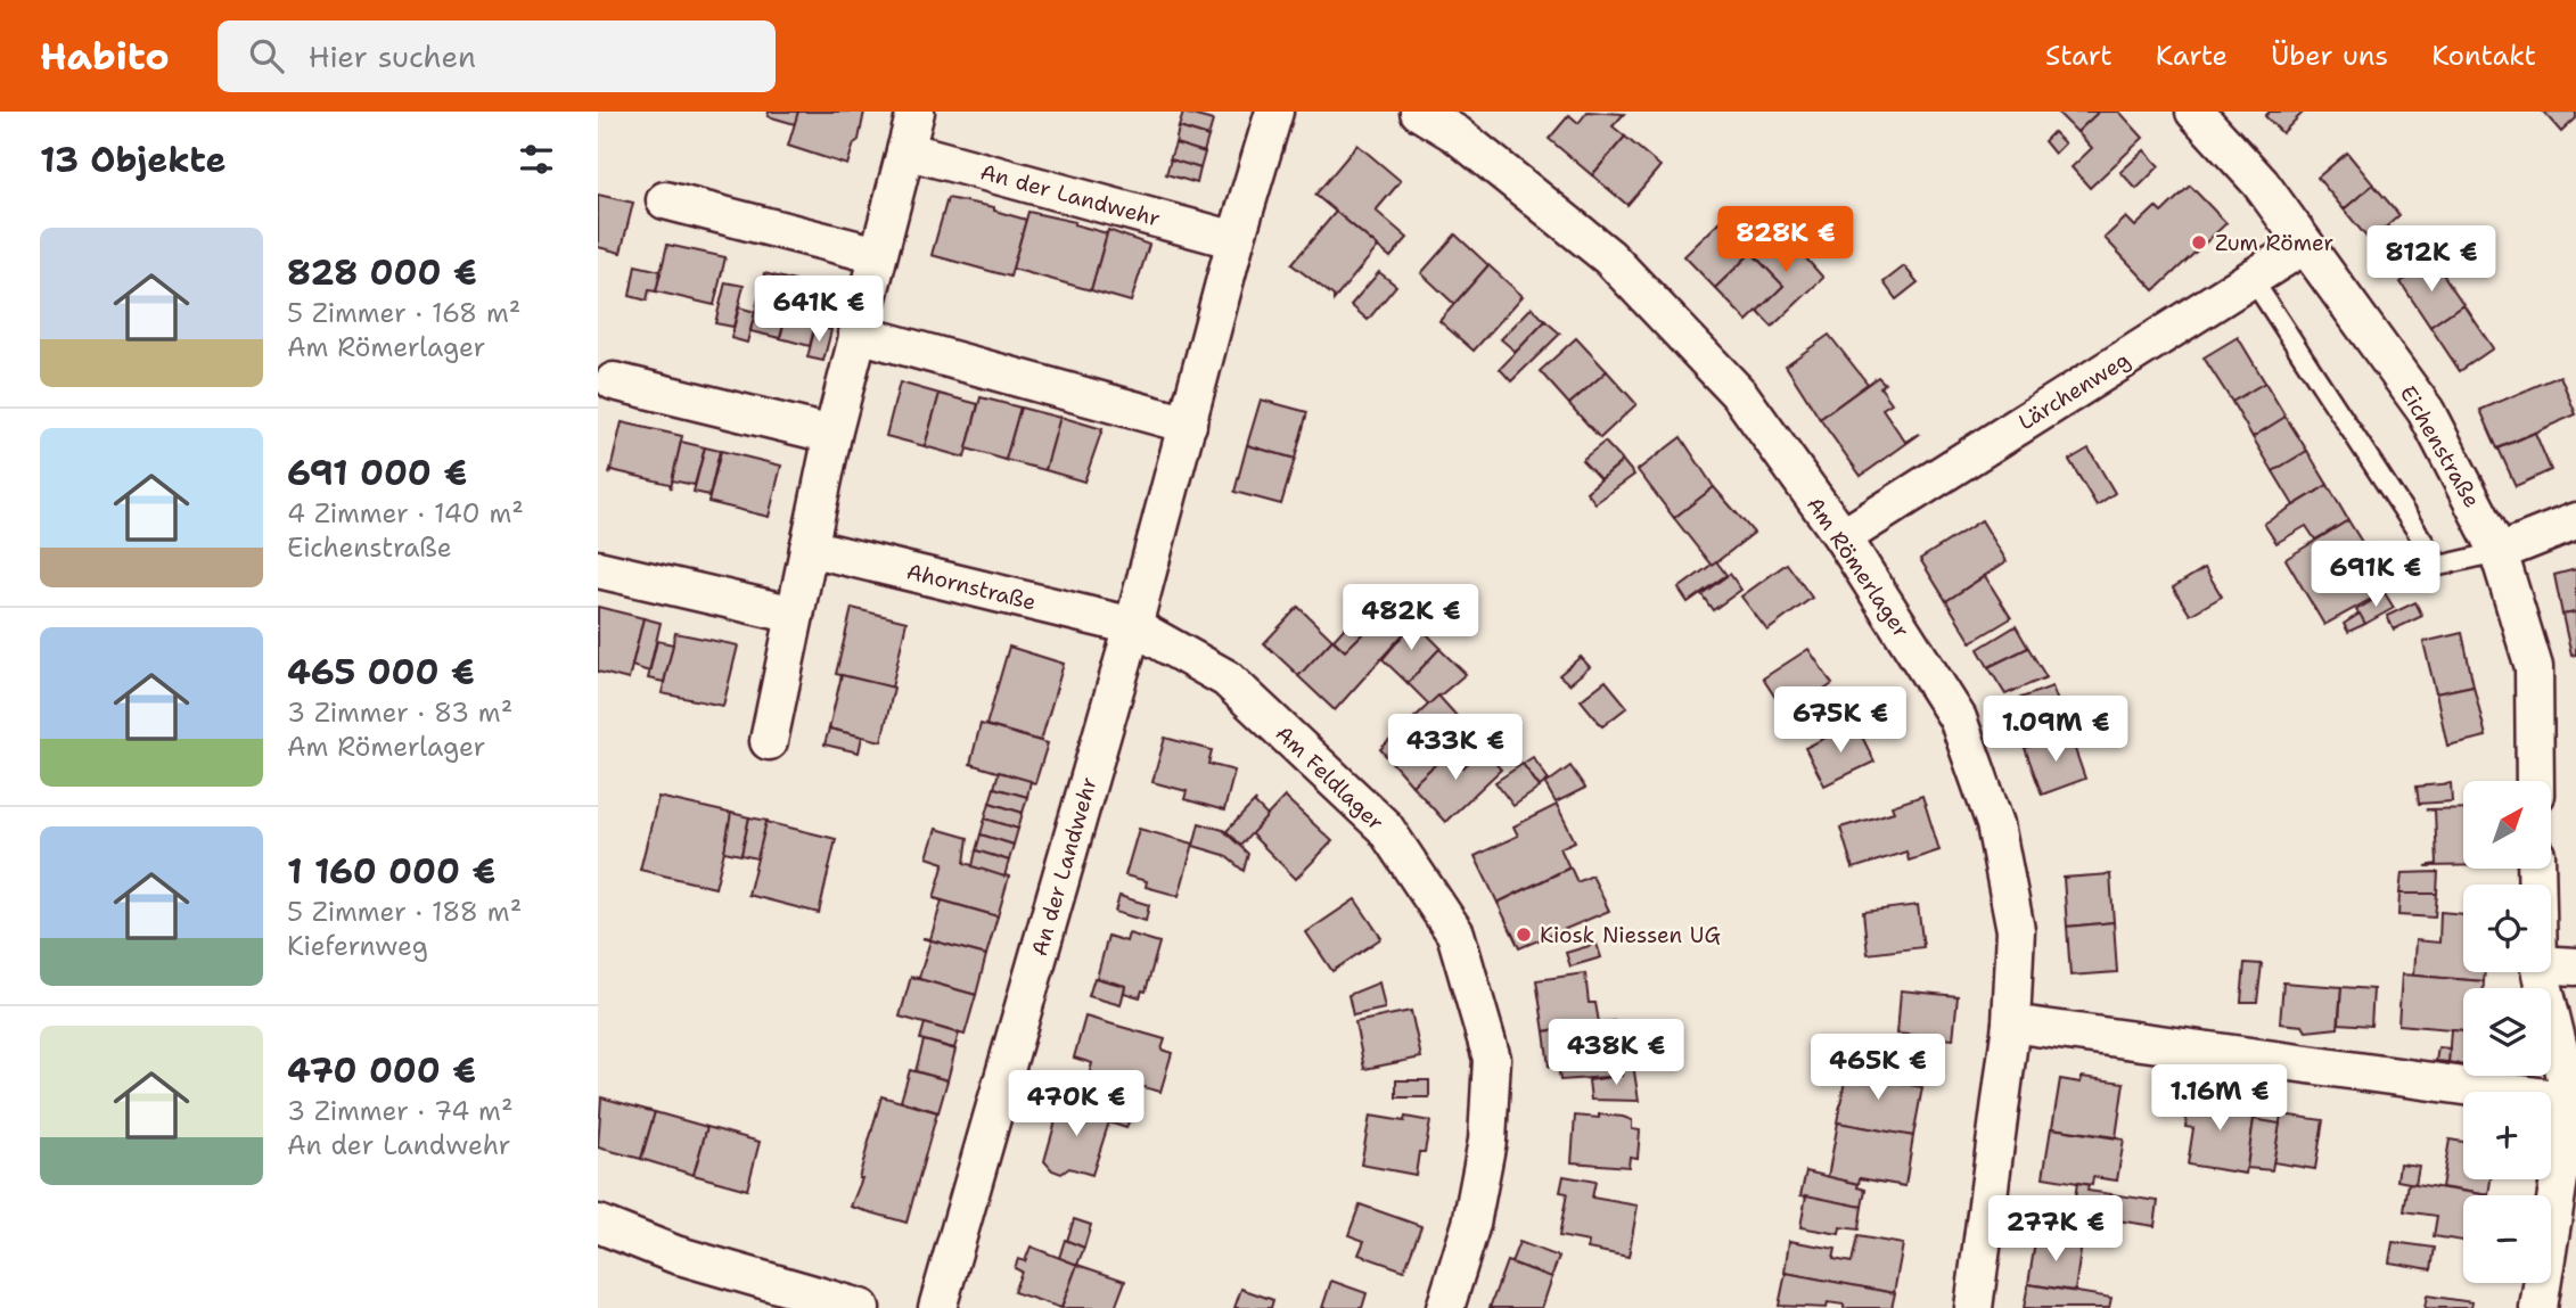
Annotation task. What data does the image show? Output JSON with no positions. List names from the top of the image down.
{
  "streets": {
    "street": [
      "An der Landwehr",
      "Lärchenweg",
      "Eichenstraße",
      "Am Römerlager",
      "Ahornstraße",
      "Am Feldlager"
    ]
  },
  "crossings": [
    ["An der Landwehr", "Ahornstraße"],
    ["An der Landwehr", "Am Feldlager"],
    ["Lärchenweg", "Eichenstraße"],
    ["Lärchenweg", "Am Römerlager"],
    ["Ahornstraße", "Am Feldlager"]
  ],
  "places": ["Zum Römer", "Kiosk Niessen UG"],
  "north": "top right",
  "page": {
    "header": "Habito",
    "search": "Hier suchen",
    "nav": [
      "Start",
      "Karte",
      "Über uns",
      "Kontakt"
    ],
    "heading": "13 Objekte",
    "price": [
      "828K €",
      "812K €",
      "641K €",
      "691K €",
      "482K €",
      "675K €",
      "1.09M €",
      "433K €",
      "438K €",
      "465K €",
      "1.16M €",
      "470K €",
      "277K €"
    ],
    "list": [
      {
        "name": "828 000 €",
        "note": "5 Zimmer · 168 m² · Am Römerlager"
      },
      {
        "name": "691 000 €",
        "note": "4 Zimmer · 140 m² · Eichenstraße"
      },
      {
        "name": "465 000 €",
        "note": "3 Zimmer · 83 m² · Am Römerlager"
      },
      {
        "name": "1 160 000 €",
        "note": "5 Zimmer · 188 m² · Kiefernweg"
      },
      {
        "name": "470 000 €",
        "note": "3 Zimmer · 74 m² · An der Landwehr"
      }
    ],
    "map_buttons": ["+", "−"]
  }
}
